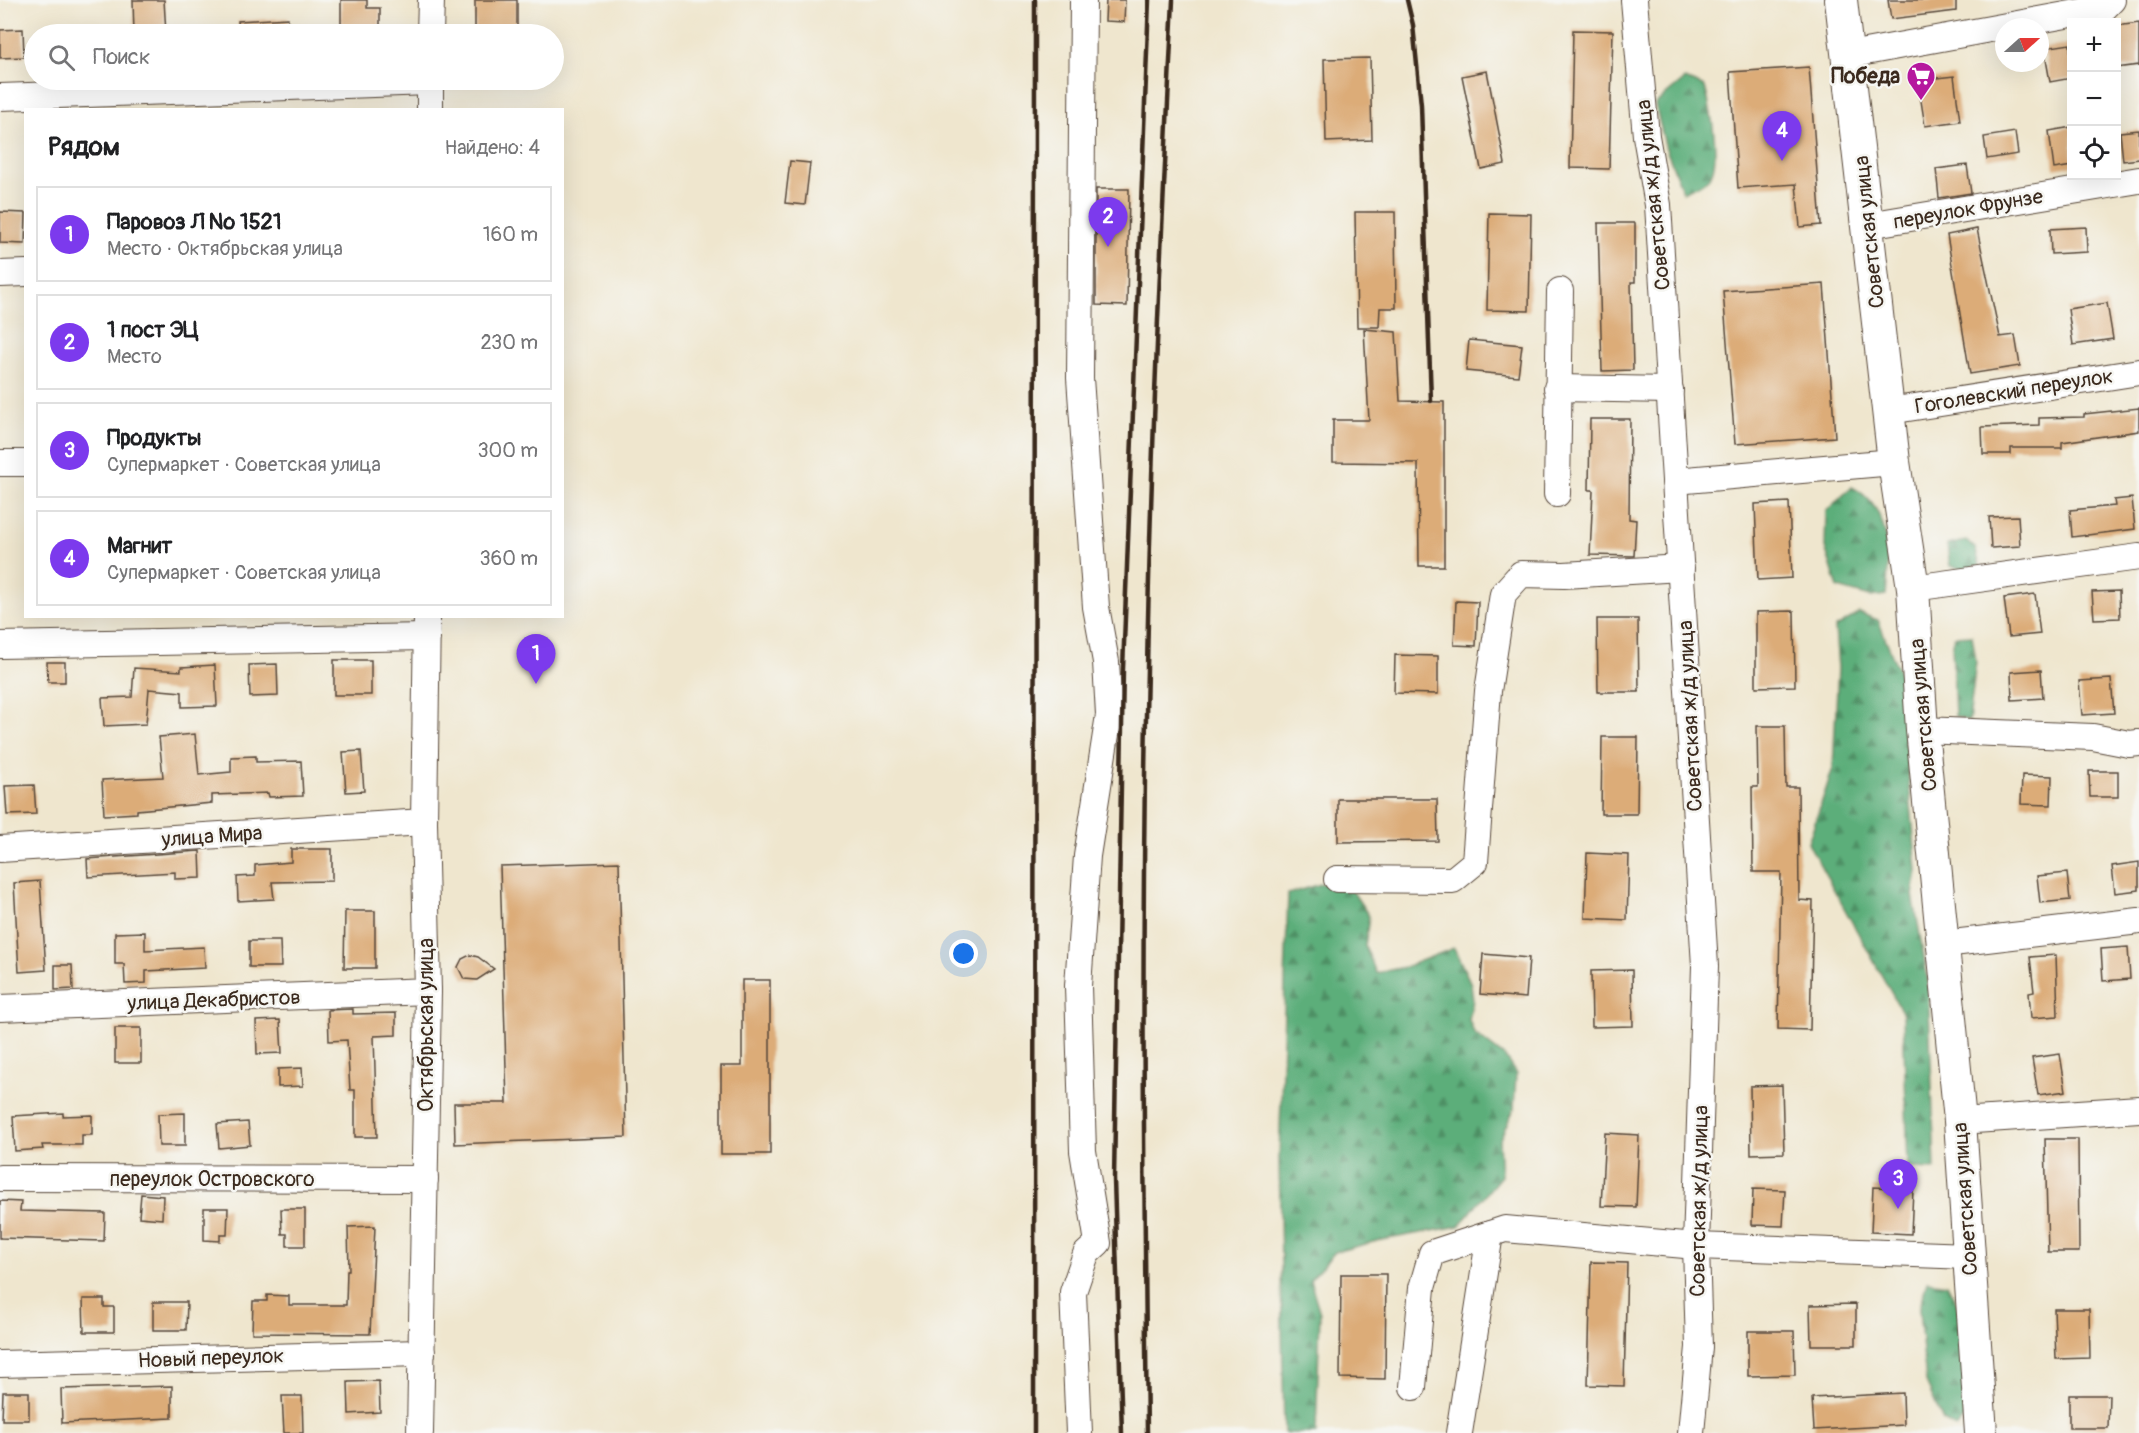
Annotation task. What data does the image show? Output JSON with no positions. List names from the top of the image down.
{
  "streets": {
    "main road": ["Советская улица"],
    "street": [
      "Советская ж/д улица",
      "переулок Фрунзе",
      "Гоголевский переулок",
      "улица Мира",
      "улица Декабристов",
      "Октябрьская улица",
      "переулок Островского",
      "Новый переулок"
    ]
  },
  "crossings": [
    ["переулок Фрунзе", "Советская улица"],
    ["Советская улица", "Гоголевский переулок"],
    ["улица Мира", "Октябрьская улица"],
    ["улица Декабристов", "Октябрьская улица"],
    ["Октябрьская улица", "переулок Островского"],
    ["Октябрьская улица", "Новый переулок"]
  ],
  "places": {
    "supermarket": ["Победа"]
  },
  "north": "right",
  "page": {
    "map_buttons": ["+", "−"],
    "search": "Поиск",
    "heading": ["Рядом", "Найдено: 4"],
    "pins": [
      "4",
      "2",
      "1",
      "3"
    ],
    "list": [
      {
        "mark": "1",
        "name": "Паровоз Л № 1521",
        "note": "Место · Октябрьская улица",
        "value": "160 m"
      },
      {
        "mark": "2",
        "name": "1 пост ЭЦ",
        "note": "Место",
        "value": "230 m"
      },
      {
        "mark": "3",
        "name": "Продукты",
        "note": "Супермаркет · Советская улица",
        "value": "300 m"
      },
      {
        "mark": "4",
        "name": "Магнит",
        "note": "Супермаркет · Советская улица",
        "value": "360 m"
      }
    ]
  }
}
